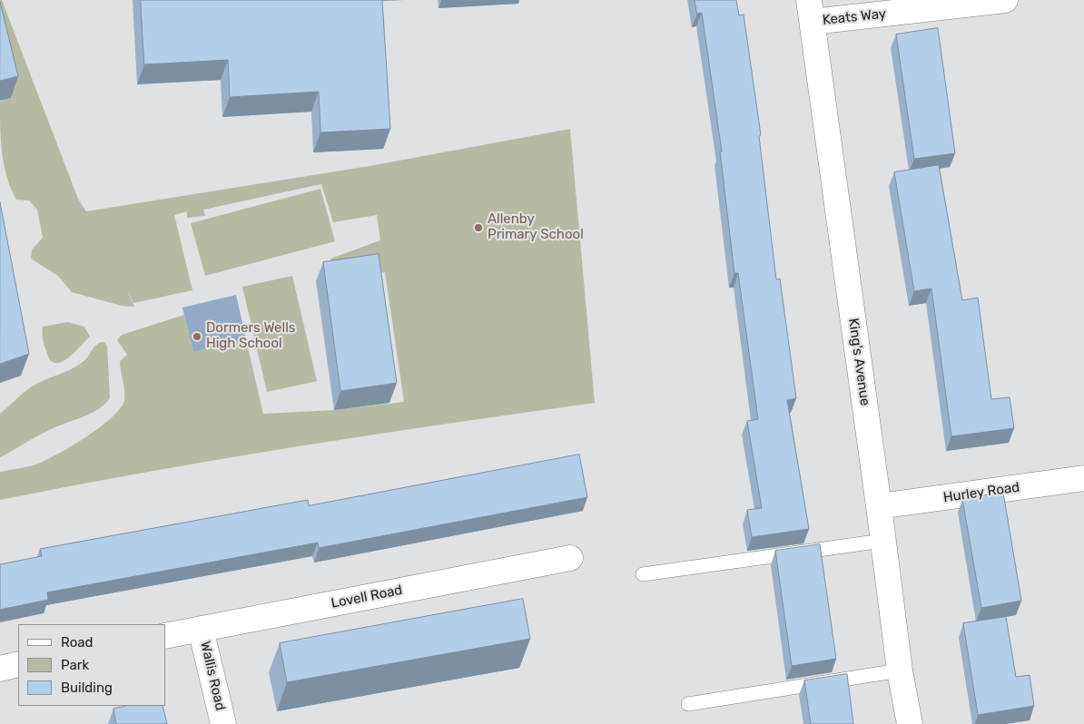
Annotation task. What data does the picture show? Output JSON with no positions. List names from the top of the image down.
{
  "streets": {
    "street": [
      "Keats Way",
      "King's Avenue",
      "Hurley Road",
      "Lovell Road",
      "Wallis Road"
    ]
  },
  "crossings": [
    ["Keats Way", "King's Avenue"],
    ["King's Avenue", "Hurley Road"],
    ["Lovell Road", "Wallis Road"]
  ],
  "places": ["Allenby Primary School", "Dormers Wells High School"],
  "legend": ["Road", "Park", "Building"]
}
